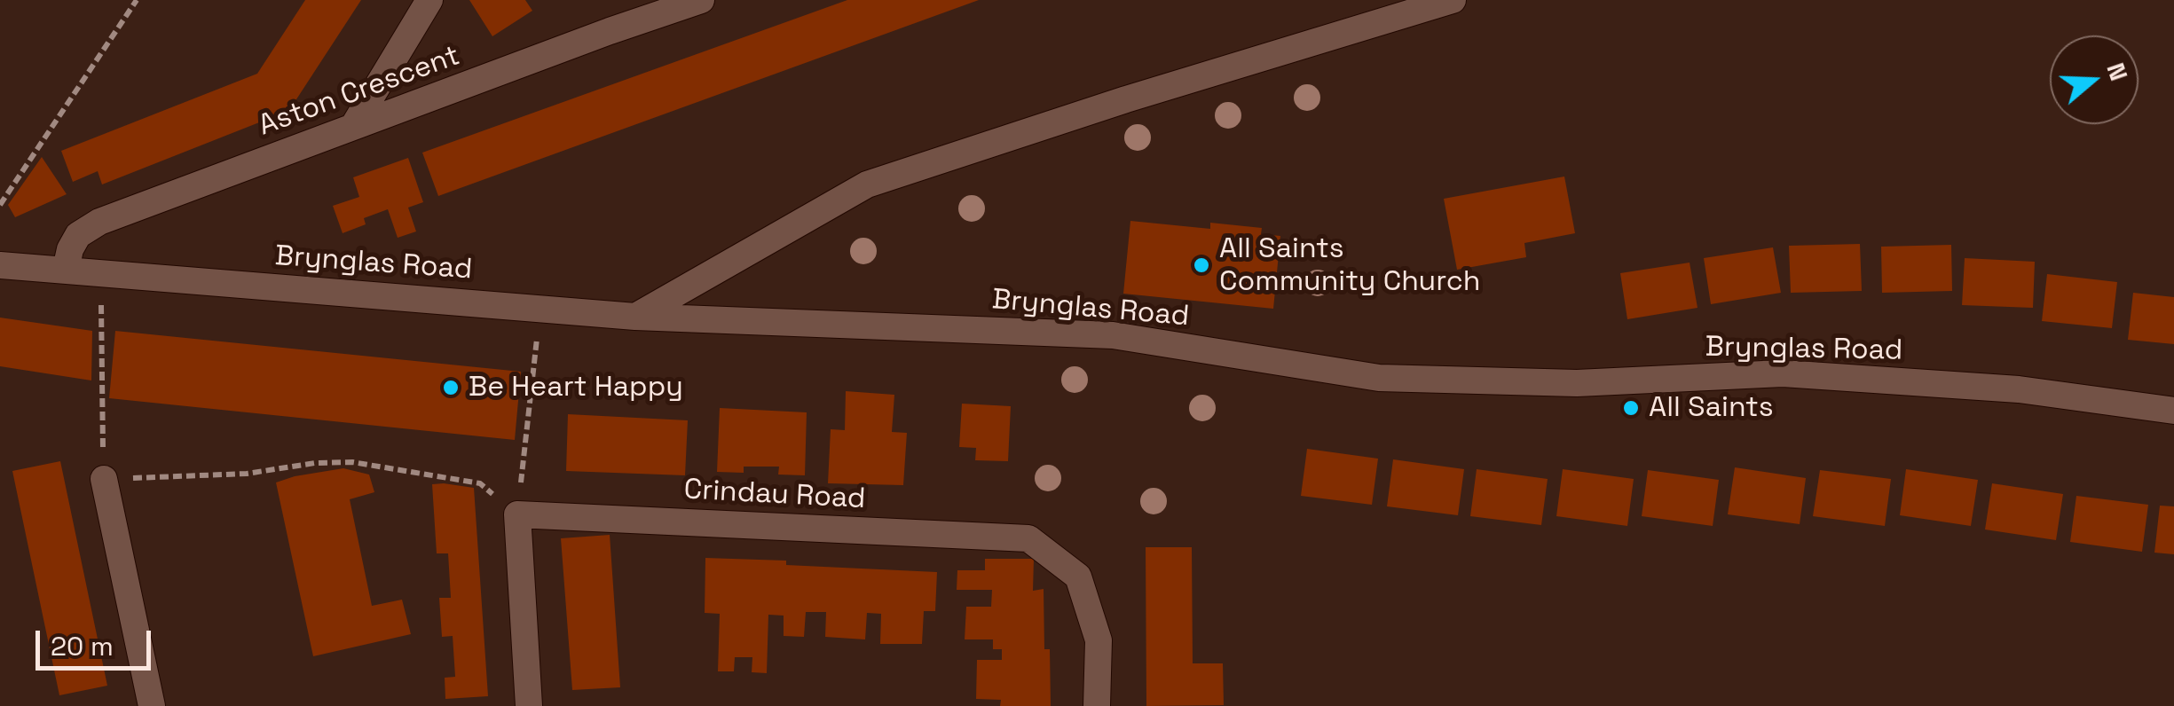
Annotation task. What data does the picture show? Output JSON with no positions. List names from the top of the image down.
{
  "streets": {
    "street": ["Aston Crescent", "Brynglas Road", "Crindau Road"]
  },
  "crossings": [
    ["Aston Crescent", "Brynglas Road"]
  ],
  "places": ["All Saints Community Church", "Be Heart Happy", "All Saints"],
  "scale_bar": "20 m",
  "north": "right"
}
